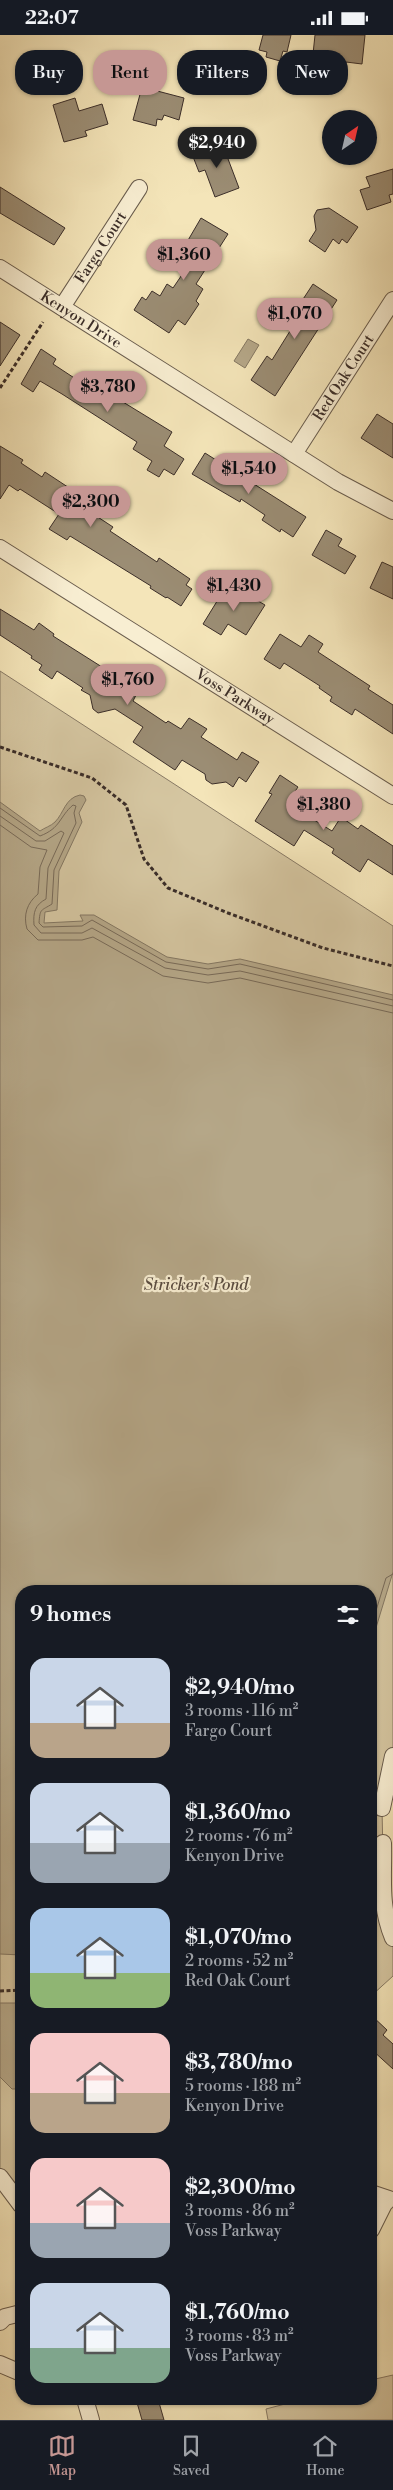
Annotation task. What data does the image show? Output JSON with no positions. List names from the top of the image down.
{
  "streets": {
    "street": [
      "Fargo Court",
      "Kenyon Drive",
      "Red Oak Court",
      "Voss Parkway"
    ]
  },
  "crossings": [
    ["Fargo Court", "Kenyon Drive"],
    ["Kenyon Drive", "Red Oak Court"]
  ],
  "water": ["Stricker's Pond"],
  "north": "top right",
  "page": {
    "status": "22:07",
    "chip": [
      "Buy",
      "Rent",
      "Filters",
      "New"
    ],
    "price": [
      "$2,940",
      "$1,360",
      "$1,070",
      "$3,780",
      "$1,540",
      "$2,300",
      "$1,430",
      "$1,760",
      "$1,380"
    ],
    "heading": "9 homes",
    "list": [
      {
        "name": "$2,940/mo",
        "note": "3 rooms · 116 m² · Fargo Court"
      },
      {
        "name": "$1,360/mo",
        "note": "2 rooms · 76 m² · Kenyon Drive"
      },
      {
        "name": "$1,070/mo",
        "note": "2 rooms · 52 m² · Red Oak Court"
      },
      {
        "name": "$3,780/mo",
        "note": "5 rooms · 188 m² · Kenyon Drive"
      },
      {
        "name": "$2,300/mo",
        "note": "3 rooms · 86 m² · Voss Parkway"
      },
      {
        "name": "$1,760/mo",
        "note": "3 rooms · 83 m² · Voss Parkway"
      }
    ],
    "tabs": ["Map", "Saved", "Home"]
  }
}
